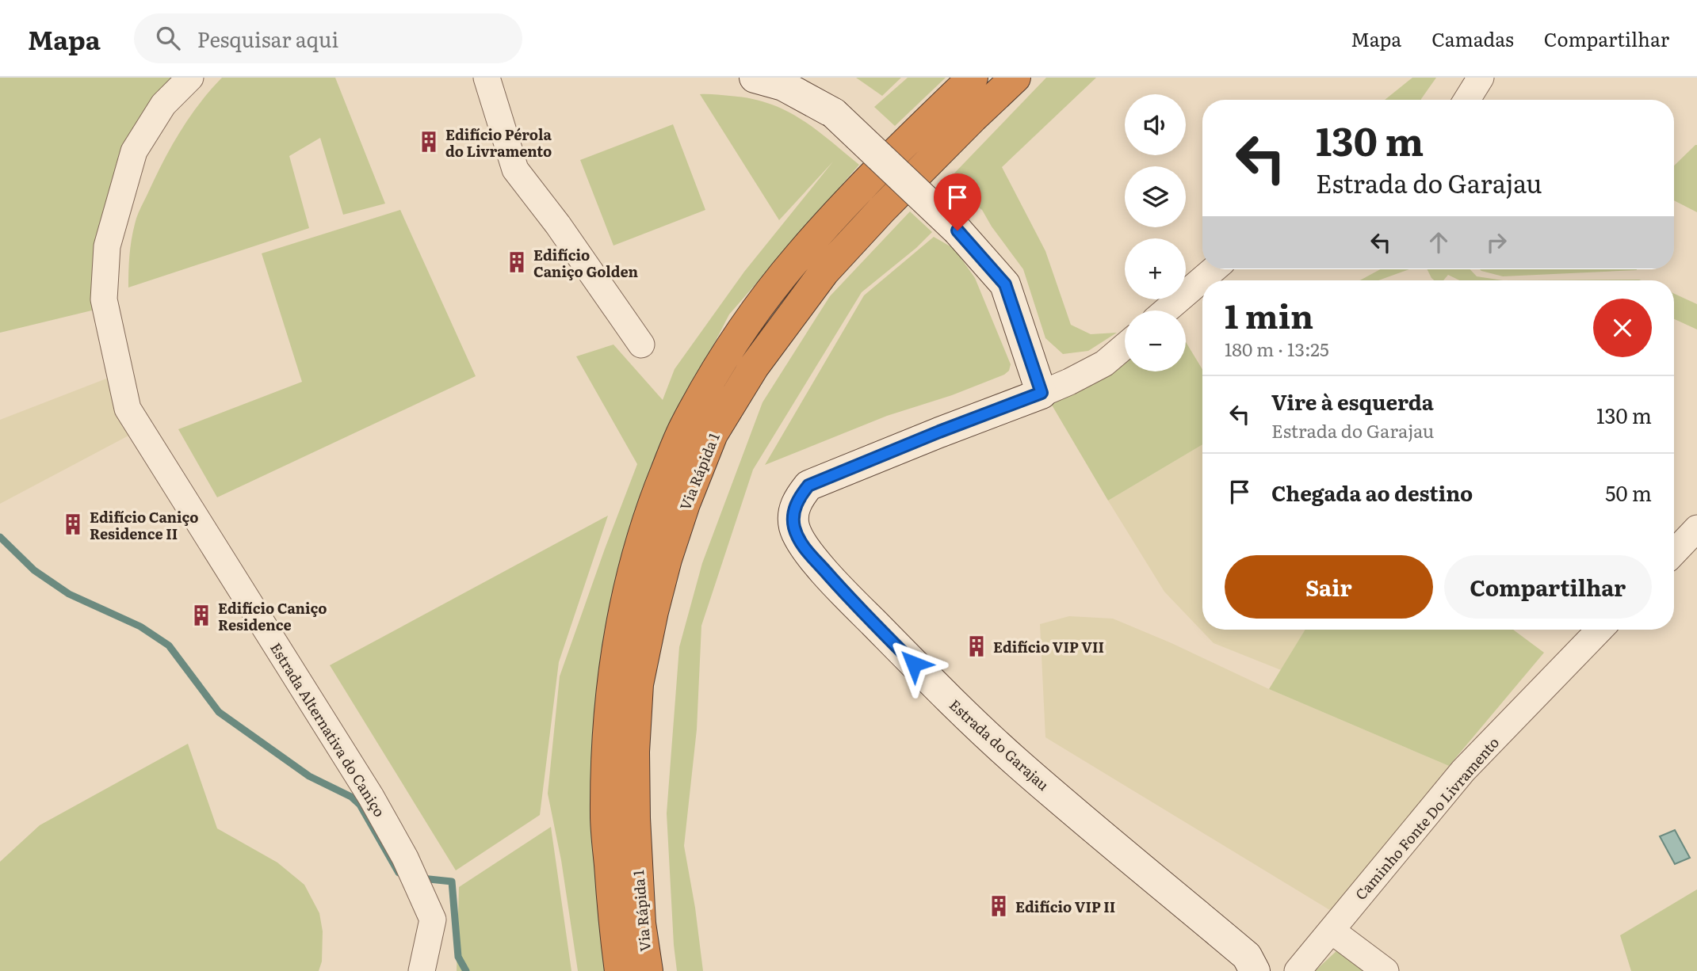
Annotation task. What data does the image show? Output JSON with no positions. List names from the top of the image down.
{
  "streets": {
    "highway": ["Via Rápida 1"],
    "street": ["Estrada Alternativa do Caniço", "Estrada do Garajau", "Caminho Fonte Do Livramento"]
  },
  "places": {
    "building": [
      "Edifício Pérola do Livramento",
      "Edifício Caniço Golden",
      "Edifício Caniço Residence II",
      "Edifício Caniço Residence",
      "Edifício VIP VII",
      "Edifício VIP II"
    ]
  },
  "page": {
    "header": "Mapa",
    "search": "Pesquisar aqui",
    "nav": ["Mapa", "Camadas", "Compartilhar"],
    "map_buttons": ["+", "−"],
    "turn": ["130 m", "Estrada do Garajau"],
    "heading": ["1 min", "180 m · 13:25"],
    "list": [
      {
        "name": "Vire à esquerda",
        "note": "Estrada do Garajau",
        "value": "130 m"
      },
      {
        "name": "Chegada ao destino",
        "value": "50 m"
      }
    ],
    "buttons": ["Sair", "Compartilhar"]
  }
}
